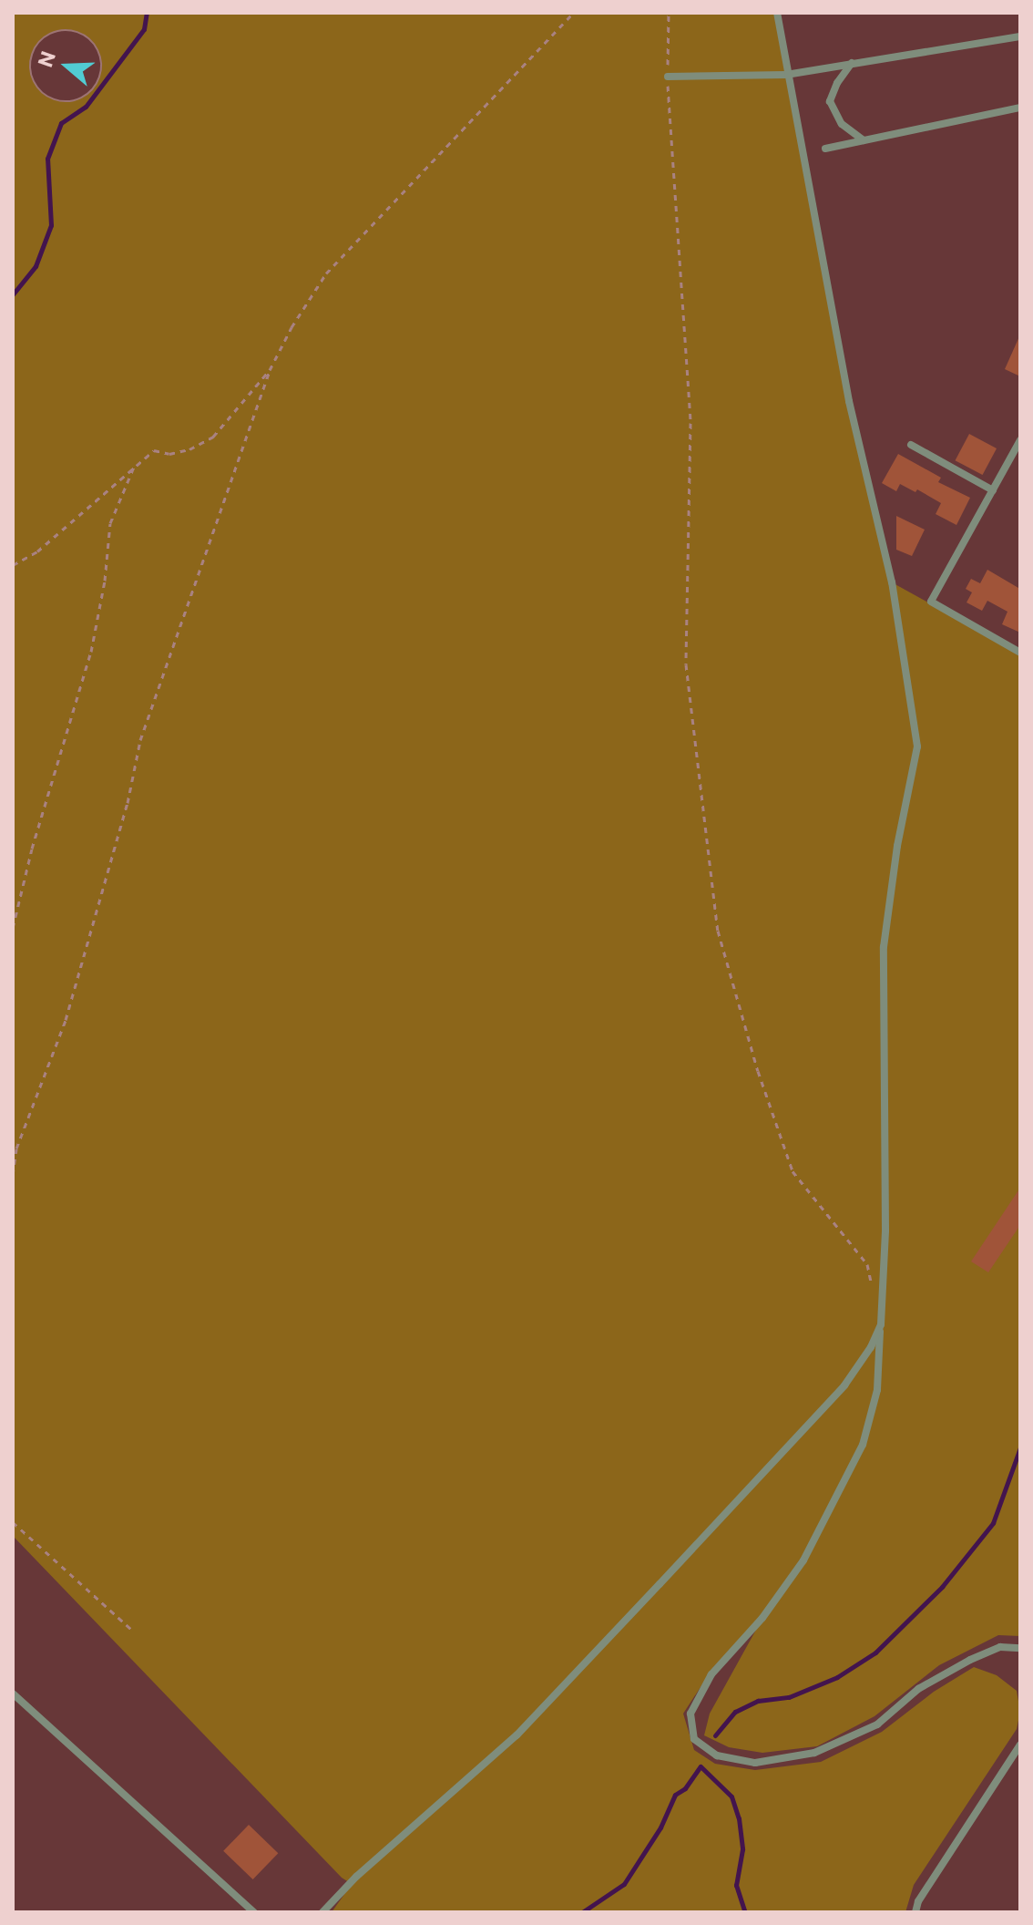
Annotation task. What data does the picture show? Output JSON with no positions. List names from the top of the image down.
{
  "north": "left"
}
